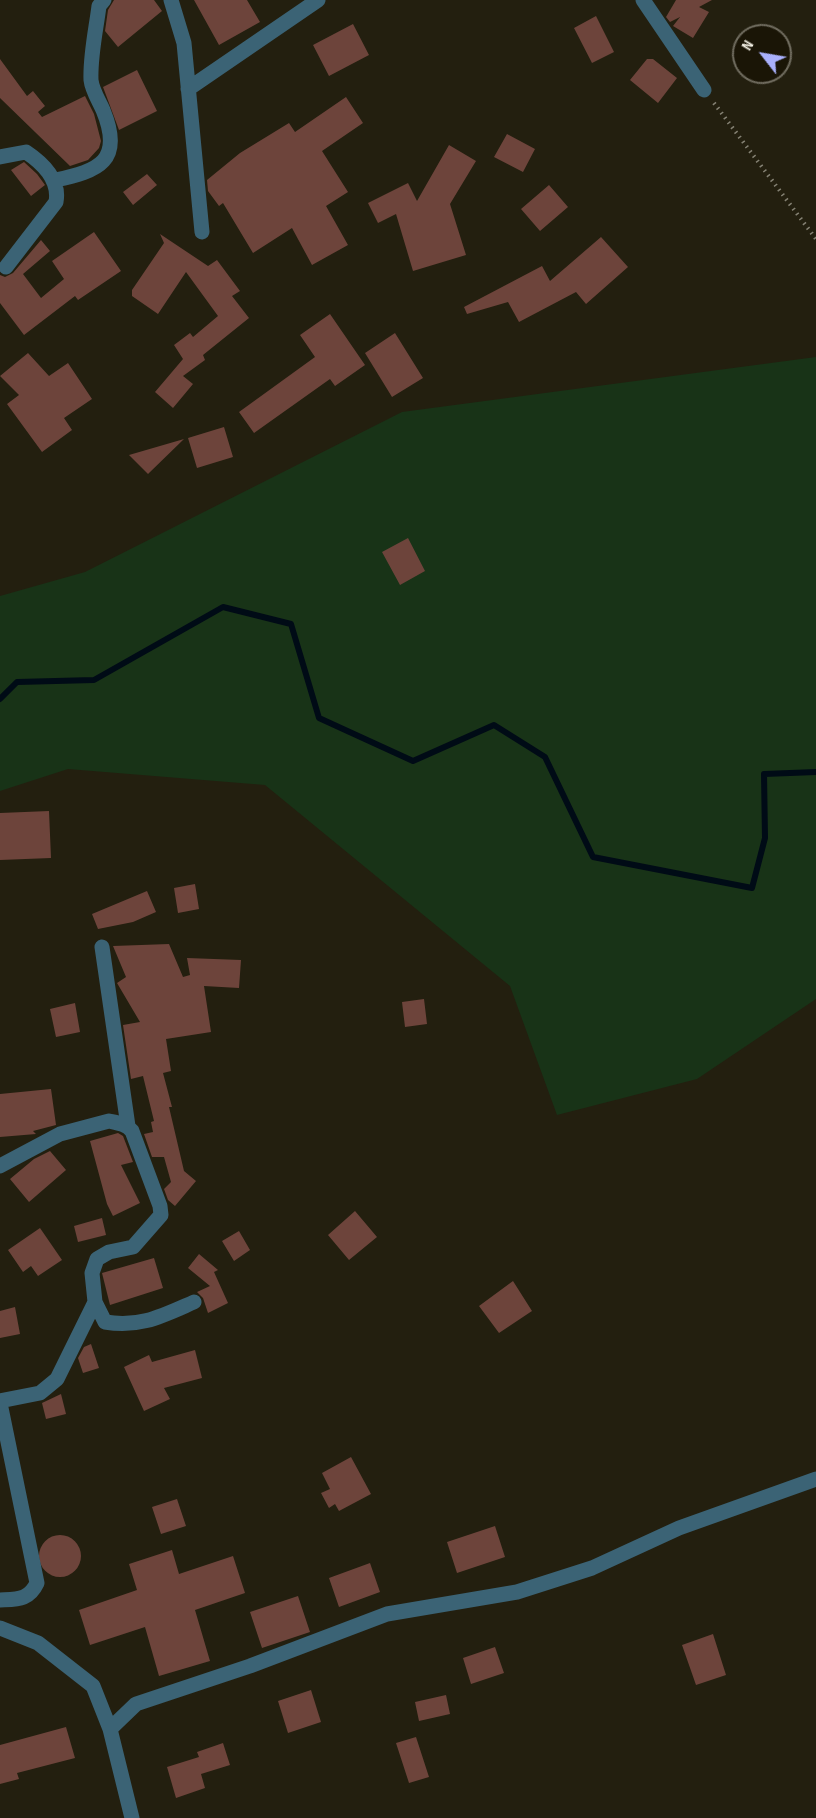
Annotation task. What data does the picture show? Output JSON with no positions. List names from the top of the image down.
{
  "north": "top left"
}
